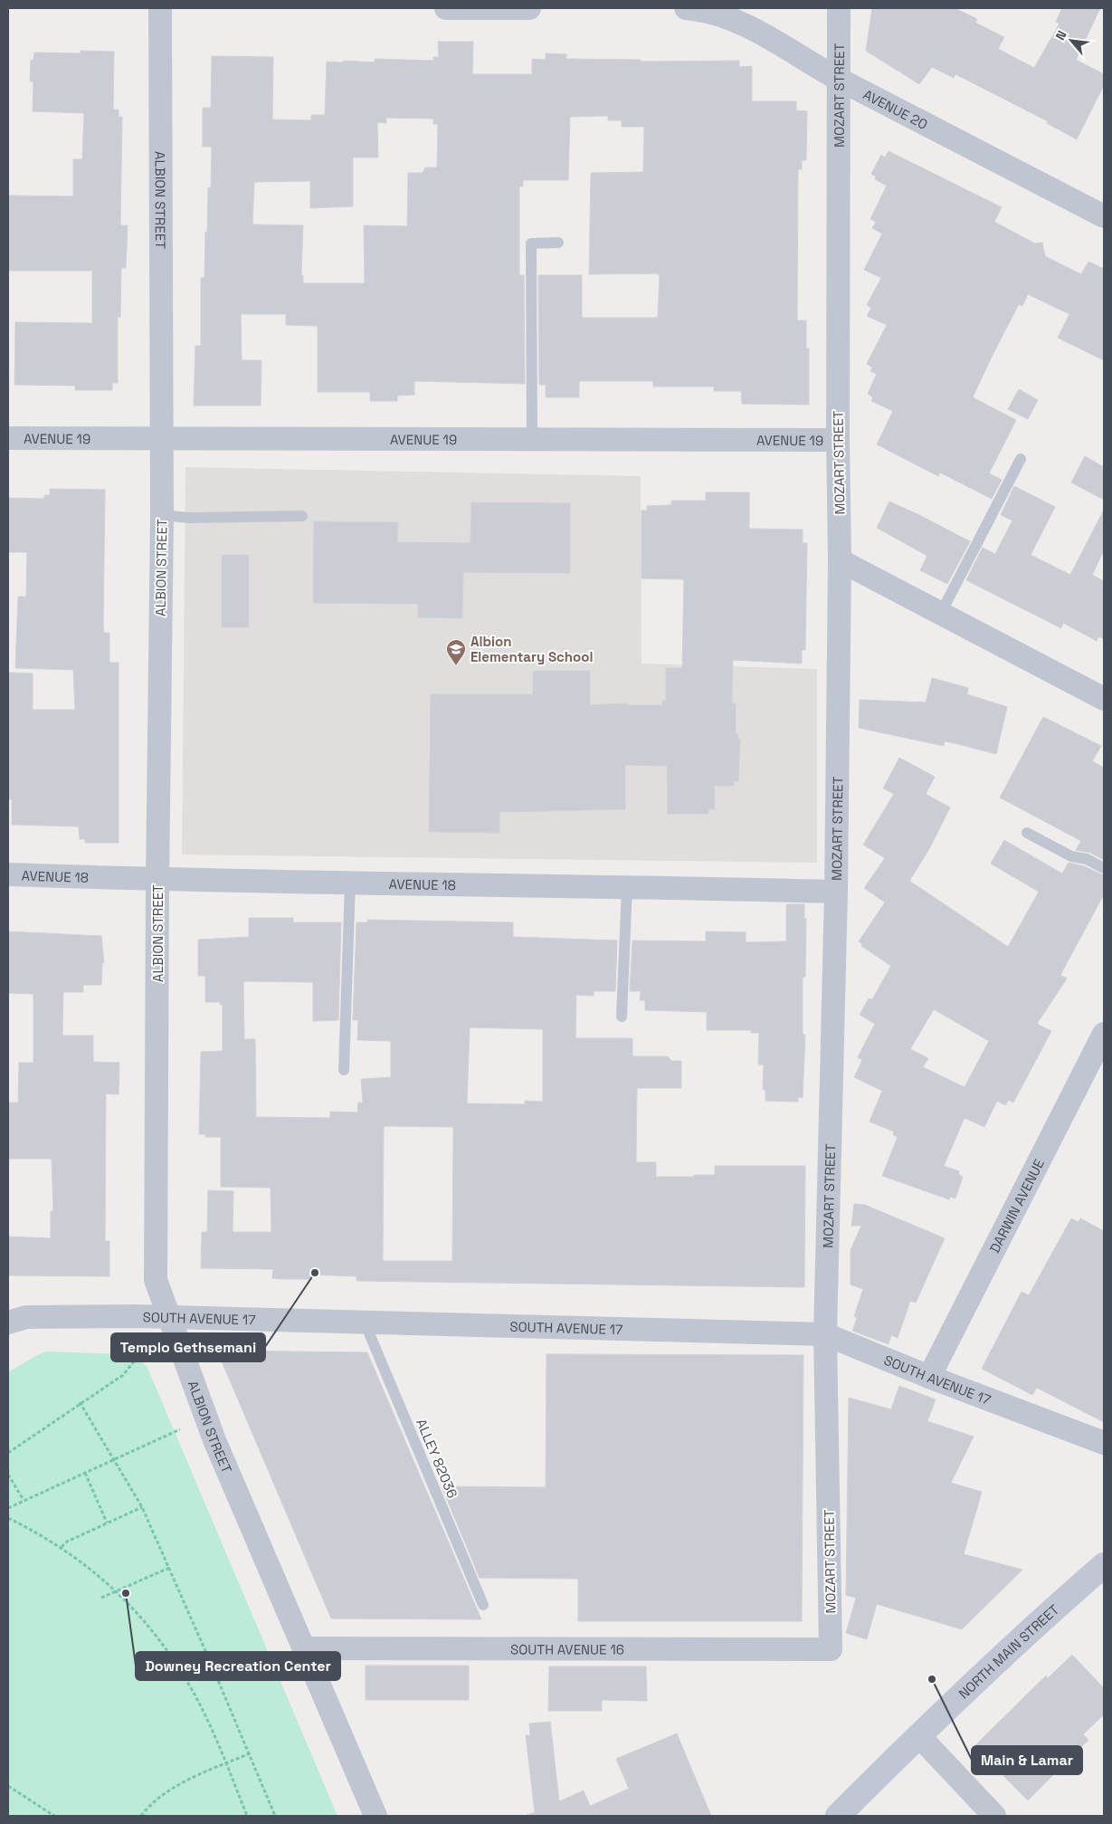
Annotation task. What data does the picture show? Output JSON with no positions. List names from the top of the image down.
{
  "streets": {
    "main road": ["NORTH MAIN STREET"],
    "street": [
      "MOZART STREET",
      "AVENUE 20",
      "ALBION STREET",
      "AVENUE 19",
      "AVENUE 18",
      "DARWIN AVENUE",
      "SOUTH AVENUE 17",
      "SOUTH AVENUE 16"
    ],
    "lane": ["ALLEY 82036"]
  },
  "crossings": [
    ["MOZART STREET", "AVENUE 20"],
    ["MOZART STREET", "AVENUE 19"],
    ["MOZART STREET", "AVENUE 18"],
    ["MOZART STREET", "SOUTH AVENUE 17"],
    ["MOZART STREET", "SOUTH AVENUE 16"],
    ["ALBION STREET", "AVENUE 19"],
    ["ALBION STREET", "AVENUE 18"],
    ["ALBION STREET", "SOUTH AVENUE 17"],
    ["ALBION STREET", "SOUTH AVENUE 16"],
    ["DARWIN AVENUE", "SOUTH AVENUE 17"],
    ["SOUTH AVENUE 17", "ALLEY 82036"]
  ],
  "places": {
    "school or university": ["Albion Elementary School"],
    "other": ["Templo Gethsemani", "Downey Recreation Center", "Main & Lamar"]
  },
  "north": "top left"
}
